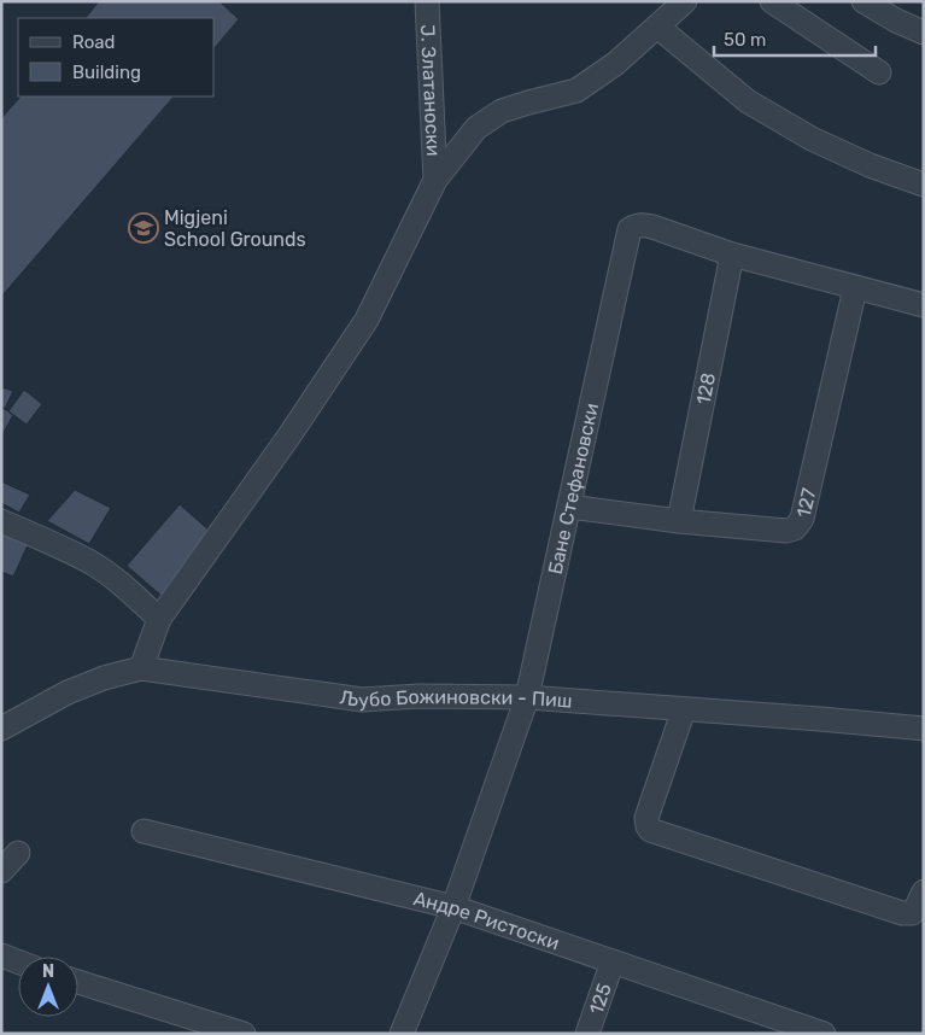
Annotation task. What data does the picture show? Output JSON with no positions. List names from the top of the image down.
{
  "streets": {
    "street": [
      "Ј. Златаноски",
      "128",
      "Бане Стефановски",
      "127",
      "Љубо Божиновски - Пиш",
      "Андре Ристоски",
      "125"
    ]
  },
  "crossings": [
    ["128", "Бане Стефановски"],
    ["128", "127"],
    ["Бане Стефановски", "127"],
    ["Бане Стефановски", "Љубо Божиновски - Пиш"],
    ["Бане Стефановски", "Андре Ристоски"],
    ["Андре Ристоски", "125"]
  ],
  "places": {
    "school or university": ["Migjeni School Grounds"]
  },
  "legend": ["Road", "Building"],
  "scale_bar": "50 m",
  "north": "top"
}
